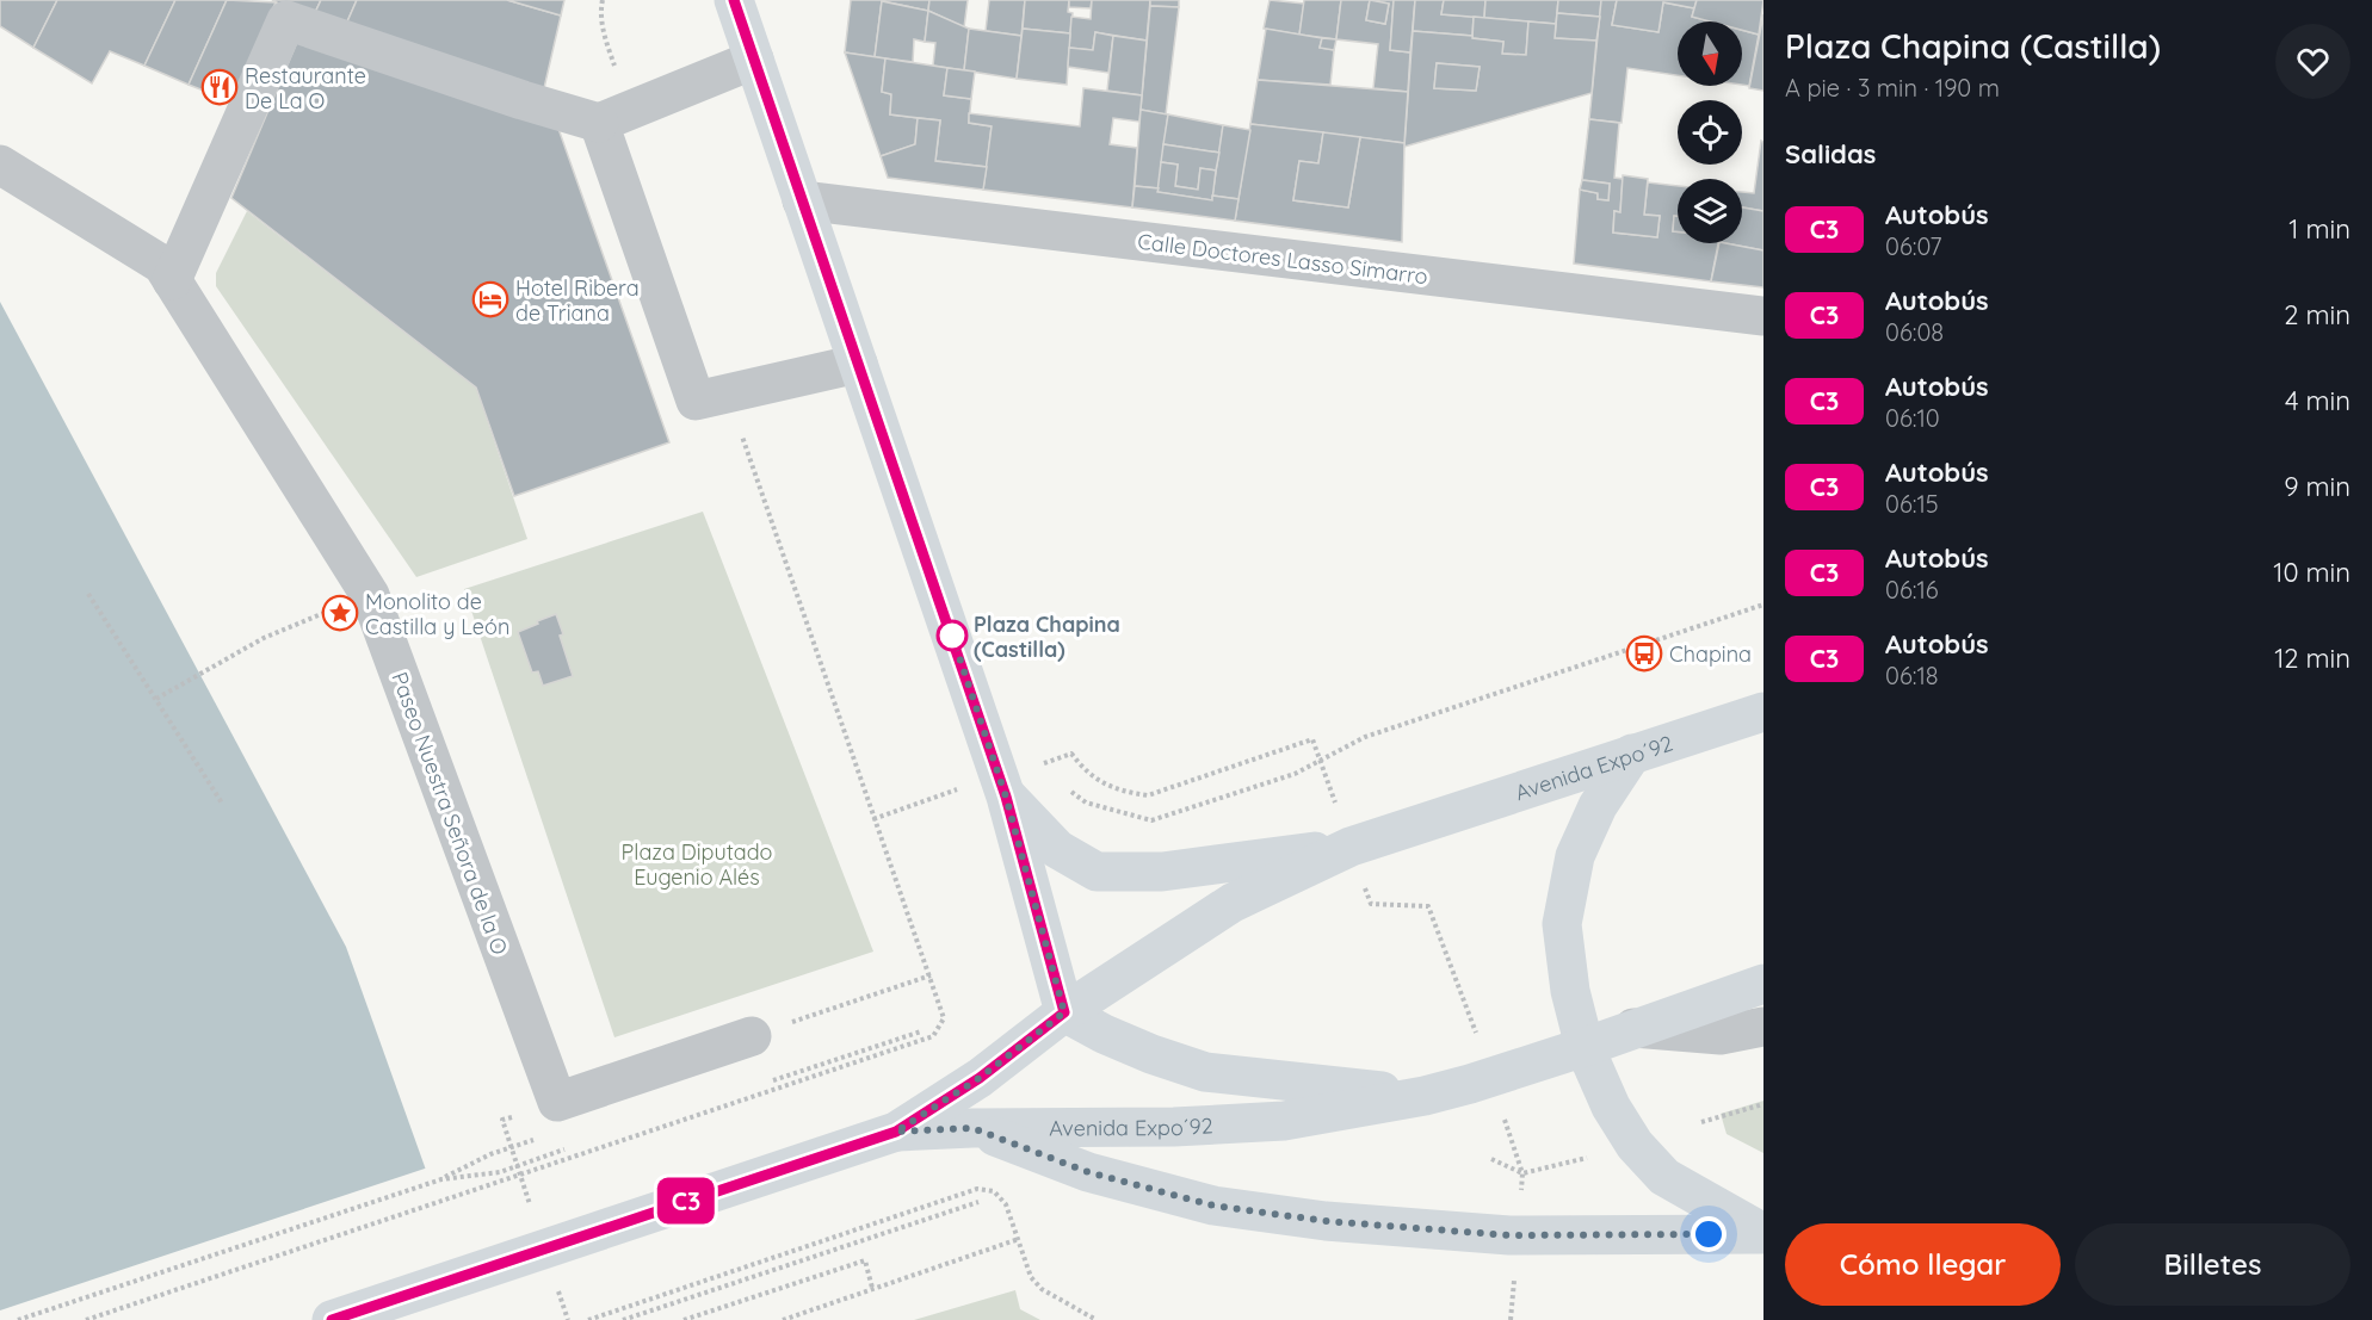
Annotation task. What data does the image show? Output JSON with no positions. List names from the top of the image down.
{
  "streets": {
    "main road": ["Avenida Expo´92"],
    "street": ["Calle Doctores Lasso Simarro", "Paseo Nuestra Señora de la O"]
  },
  "parks": ["Plaza Diputado Eugenio Alés"],
  "places": {
    "restaurant": ["Restaurante De La O"],
    "hotel": ["Hotel Ribera de Triana"],
    "place": ["Monolito de Castilla y León"],
    "other": ["Plaza Chapina (Castilla)"],
    "bus stop": ["Chapina"]
  },
  "lines": ["bus line C3"],
  "north": "bottom",
  "page": {
    "on_map": "C3",
    "heading": [
      ["Plaza Chapina (Castilla)", "A pie · 3 min · 190 m"],
      "Salidas"
    ],
    "list": [
      {
        "mark": "C3",
        "name": "Autobús",
        "note": "06:07",
        "value": "1 min"
      },
      {
        "mark": "C3",
        "name": "Autobús",
        "note": "06:08",
        "value": "2 min"
      },
      {
        "mark": "C3",
        "name": "Autobús",
        "note": "06:10",
        "value": "4 min"
      },
      {
        "mark": "C3",
        "name": "Autobús",
        "note": "06:15",
        "value": "9 min"
      },
      {
        "mark": "C3",
        "name": "Autobús",
        "note": "06:16",
        "value": "10 min"
      },
      {
        "mark": "C3",
        "name": "Autobús",
        "note": "06:18",
        "value": "12 min"
      }
    ],
    "buttons": ["Cómo llegar", "Billetes"]
  }
}
